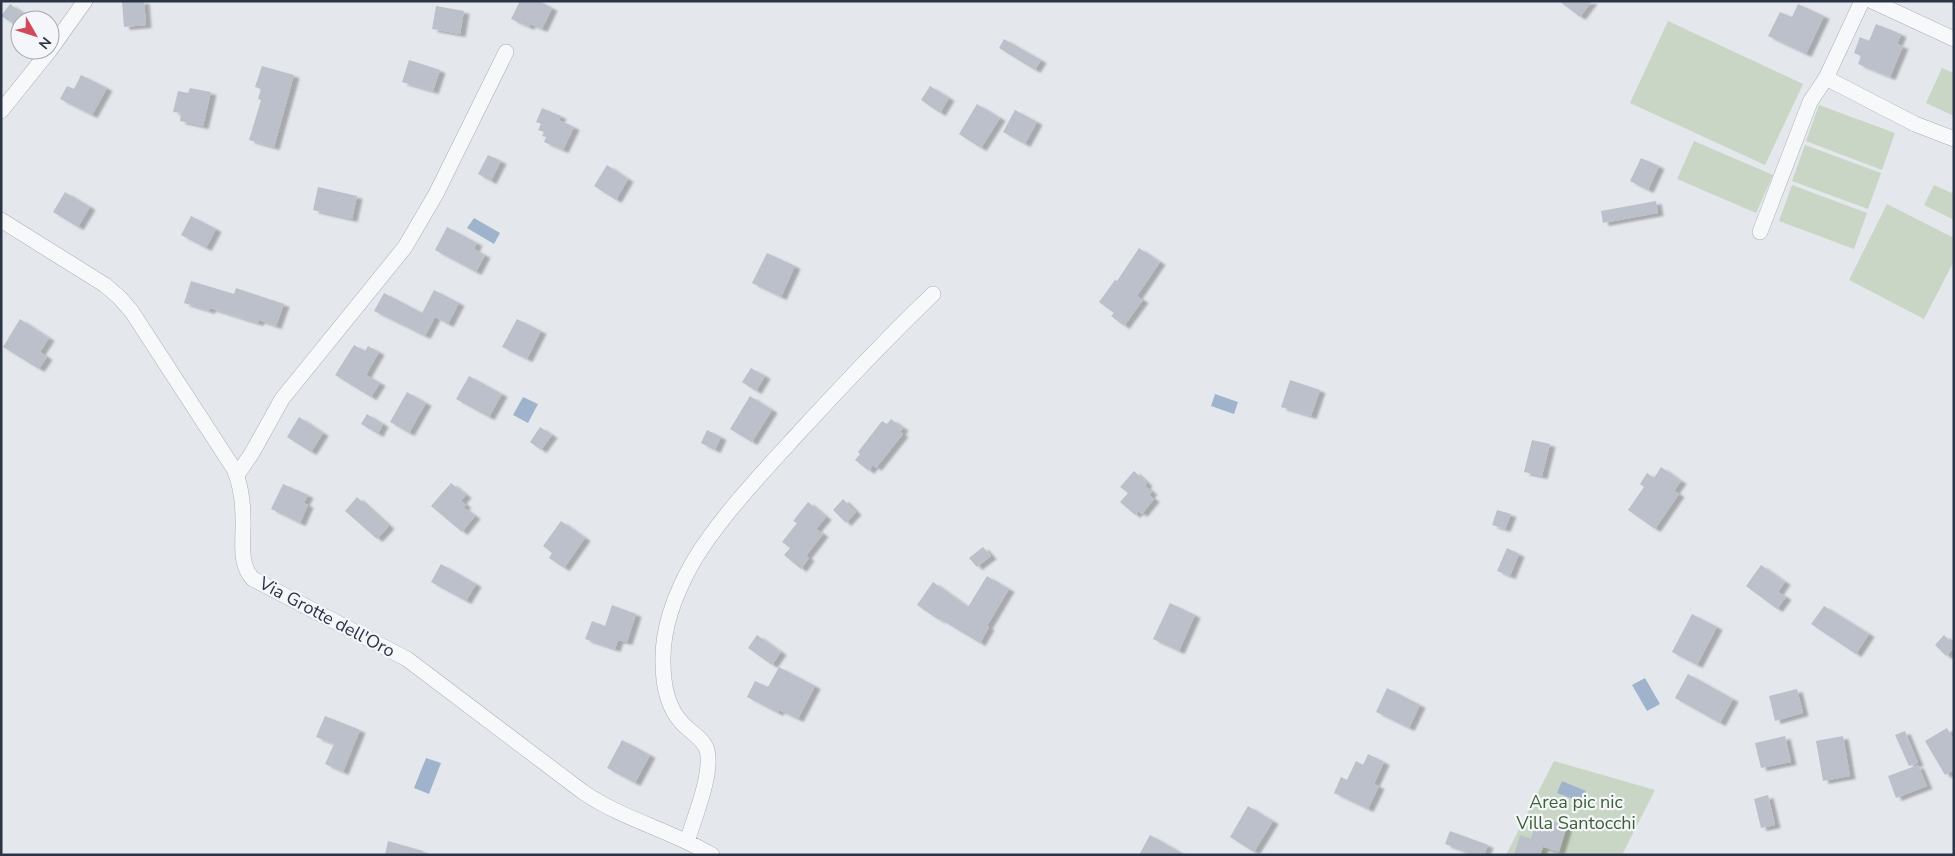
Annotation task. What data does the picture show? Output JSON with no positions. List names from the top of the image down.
{
  "streets": {
    "street": ["Via Grotte dell'Oro"]
  },
  "parks": ["Area pic nic Villa Santocchi"],
  "north": "bottom right"
}
